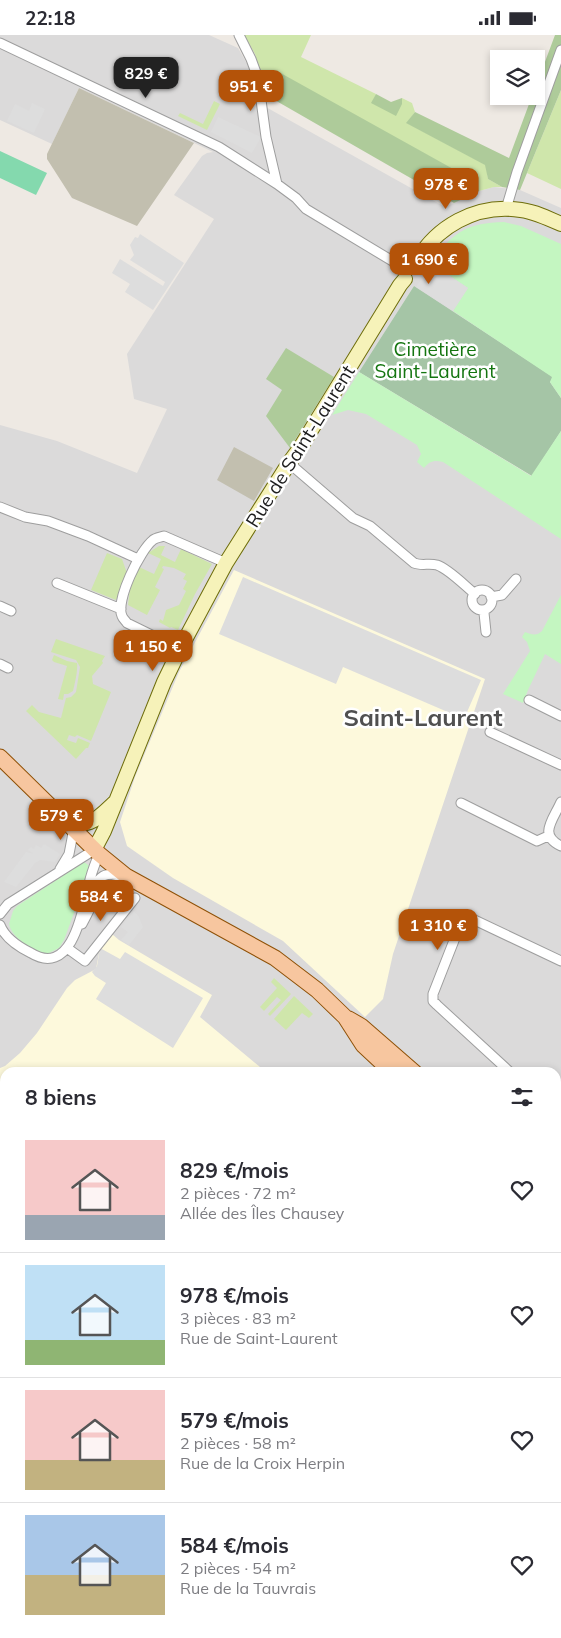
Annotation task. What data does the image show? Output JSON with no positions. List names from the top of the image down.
{
  "streets": {
    "street": ["Rue de Saint-Laurent"]
  },
  "districts": ["Saint-Laurent"],
  "parks": ["Cimetière Saint-Laurent"],
  "page": {
    "status": "22:18",
    "price": [
      "829 €",
      "951 €",
      "978 €",
      "1 690 €",
      "1 150 €",
      "579 €",
      "584 €",
      "1 310 €"
    ],
    "heading": "8 biens",
    "list": [
      {
        "name": "829 €/mois",
        "note": "2 pièces · 72 m² · Allée des Îles Chausey"
      },
      {
        "name": "978 €/mois",
        "note": "3 pièces · 83 m² · Rue de Saint-Laurent"
      },
      {
        "name": "579 €/mois",
        "note": "2 pièces · 58 m² · Rue de la Croix Herpin"
      },
      {
        "name": "584 €/mois",
        "note": "2 pièces · 54 m² · Rue de la Tauvrais"
      }
    ]
  }
}
